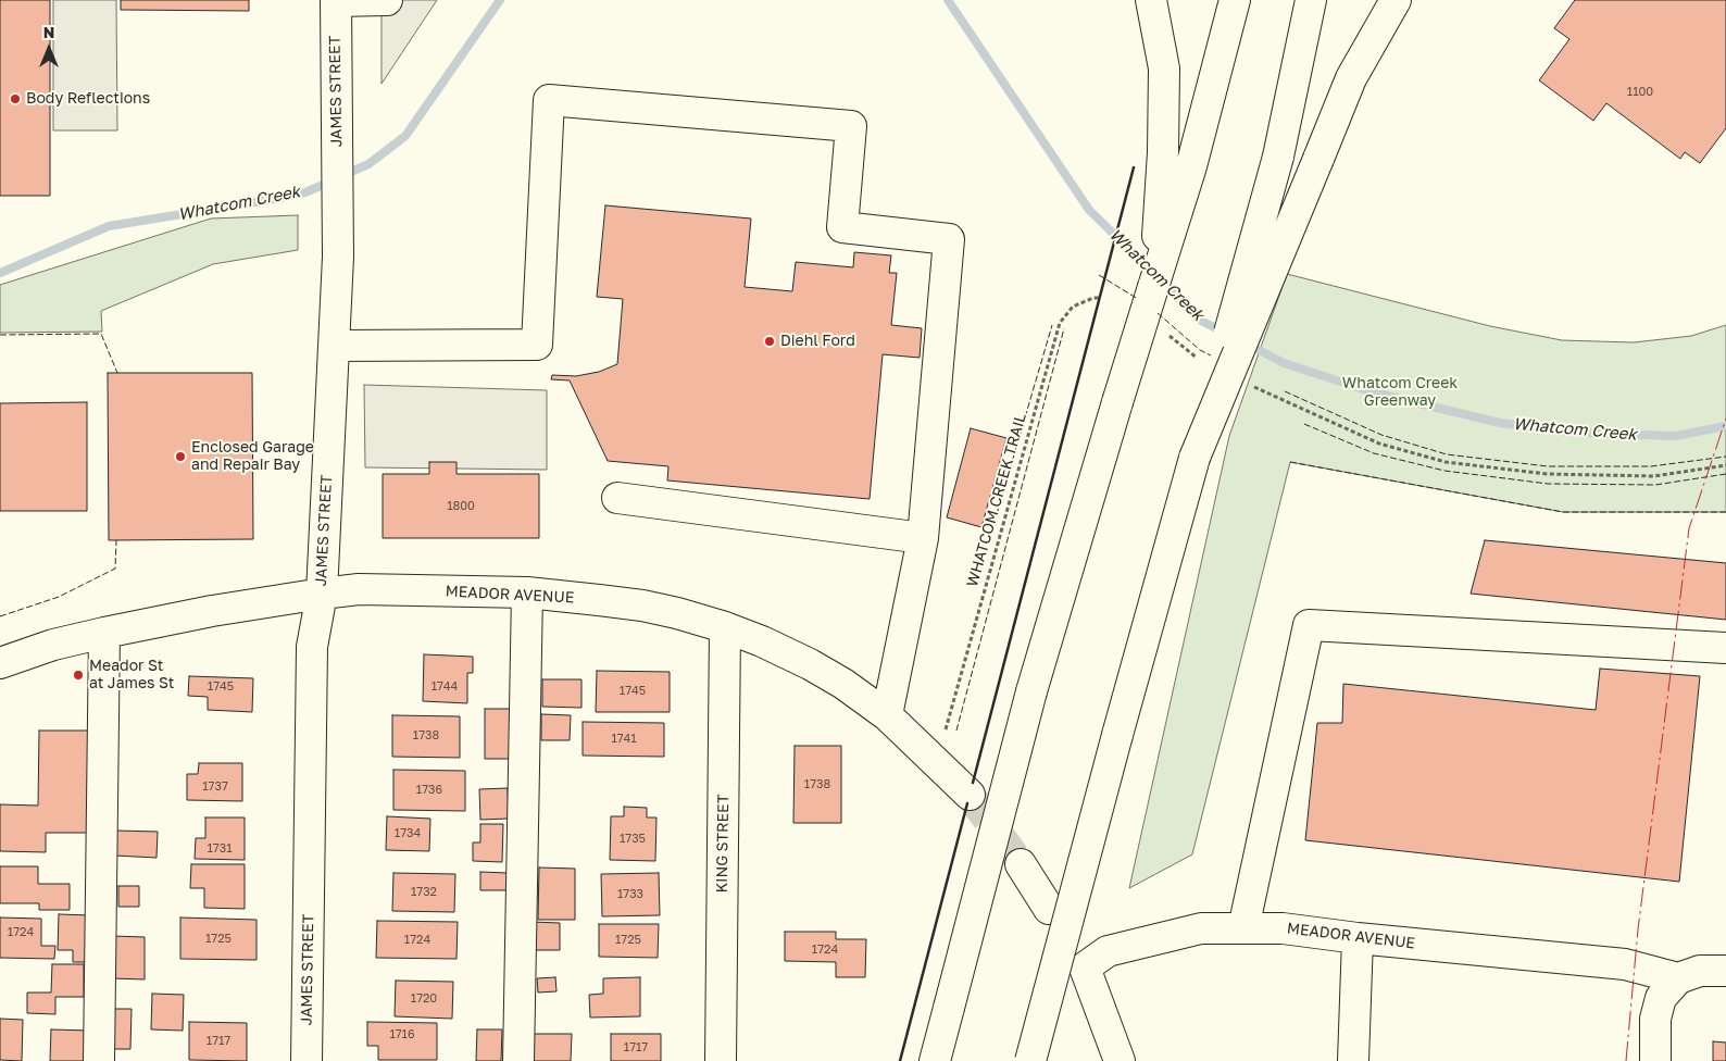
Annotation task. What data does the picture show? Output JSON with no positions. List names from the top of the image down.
{
  "streets": {
    "main road": ["JAMES STREET", "MEADOR AVENUE", "KING STREET"],
    "path": ["WHATCOM CREEK TRAIL"]
  },
  "crossings": [
    ["JAMES STREET", "MEADOR AVENUE"],
    ["MEADOR AVENUE", "KING STREET"]
  ],
  "water": ["Whatcom Creek"],
  "parks": ["Whatcom Creek Greenway"],
  "places": [
    "Body Reflections",
    "Diehl Ford",
    "Enclosed Garage and Repair Bay",
    "Meador St at James St"
  ],
  "house_numbers": [
    "1100",
    "1800",
    "1745",
    "1744",
    "1745",
    "1738",
    "1741",
    "1738",
    "1737",
    "1736",
    "1734",
    "1735",
    "1731",
    "1732",
    "1733",
    "1724",
    "1725",
    "1724",
    "1725",
    "1724",
    "1720",
    "1716",
    "1717",
    "1717"
  ],
  "north": "top"
}
